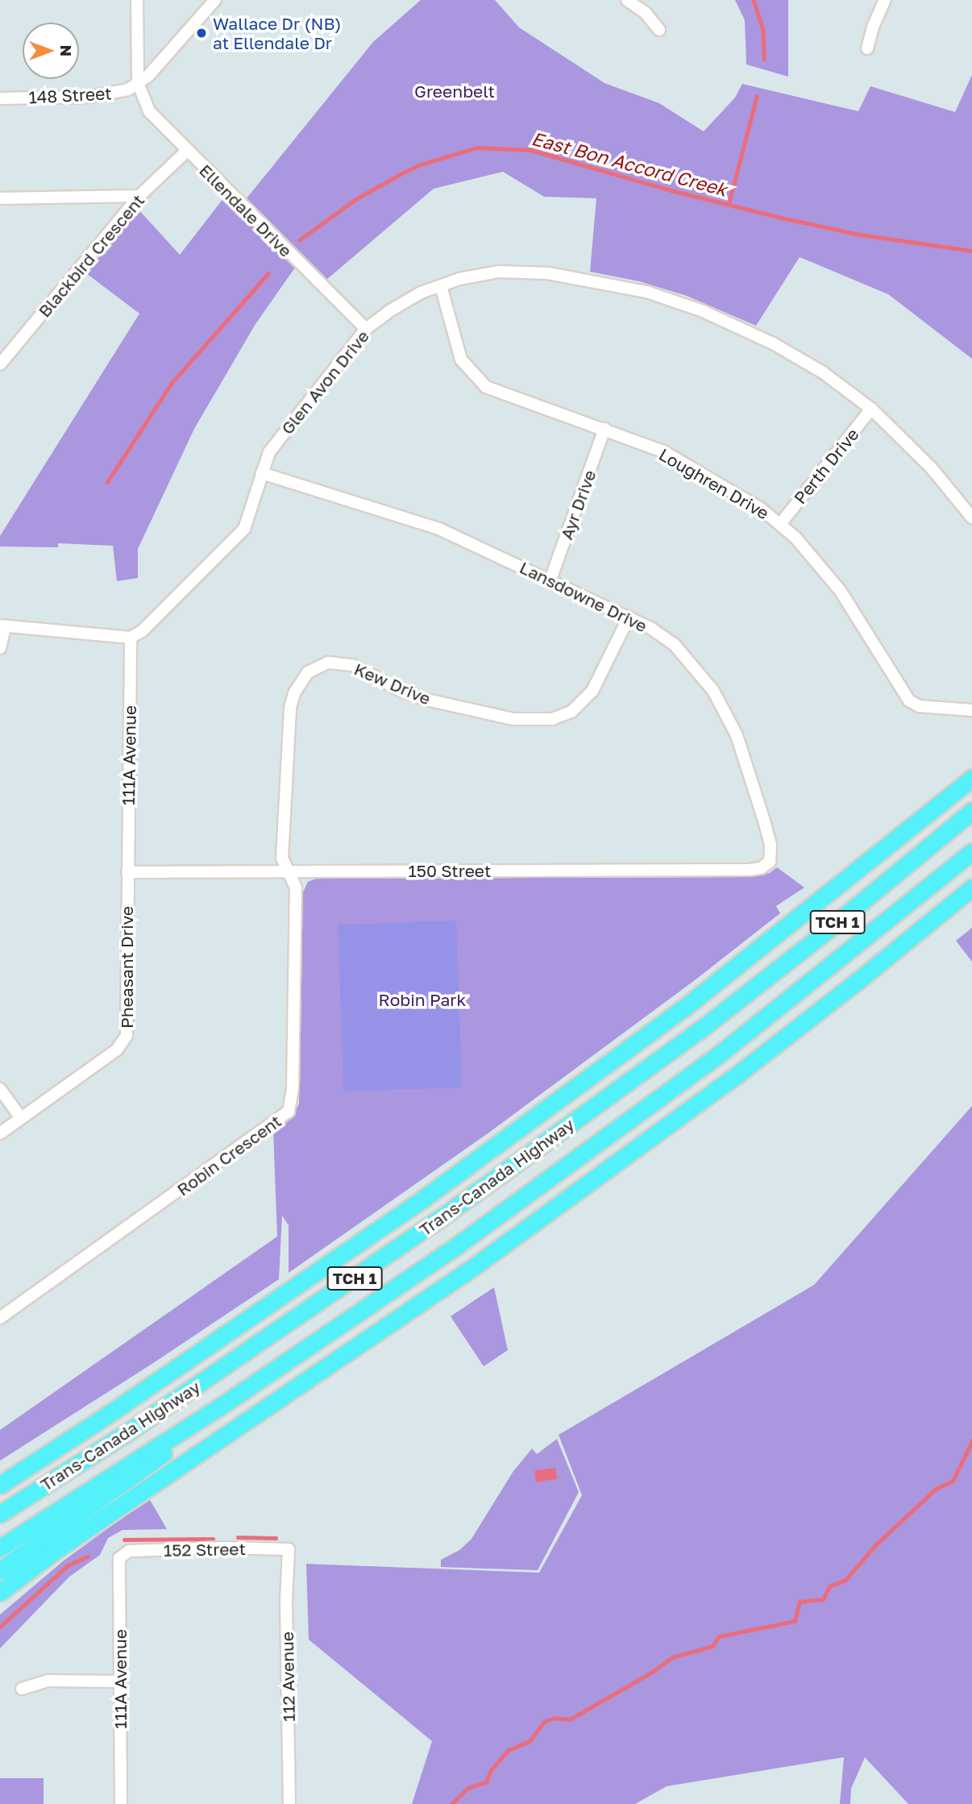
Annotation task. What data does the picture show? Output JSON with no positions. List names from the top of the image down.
{
  "streets": {
    "highway": ["TCH 1", "Trans-Canada Highway"],
    "street": [
      "148 Street",
      "Ellendale Drive",
      "Blackbird Crescent",
      "Glen Avon Drive",
      "Perth Drive",
      "Loughren Drive",
      "Ayr Drive",
      "Lansdowne Drive",
      "Kew Drive",
      "111A Avenue",
      "150 Street",
      "Pheasant Drive",
      "Robin Crescent",
      "152 Street",
      "112 Avenue"
    ]
  },
  "crossings": [
    ["148 Street", "Ellendale Drive"],
    ["Ellendale Drive", "Blackbird Crescent"],
    ["Ellendale Drive", "Glen Avon Drive"],
    ["Glen Avon Drive", "Perth Drive"],
    ["Glen Avon Drive", "Loughren Drive"],
    ["Glen Avon Drive", "Lansdowne Drive"],
    ["Glen Avon Drive", "111A Avenue"],
    ["Perth Drive", "Loughren Drive"],
    ["Loughren Drive", "Ayr Drive"],
    ["Ayr Drive", "Lansdowne Drive"],
    ["Lansdowne Drive", "Kew Drive"],
    ["Lansdowne Drive", "150 Street"],
    ["Kew Drive", "150 Street"],
    ["Kew Drive", "Robin Crescent"],
    ["111A Avenue", "150 Street"],
    ["111A Avenue", "Pheasant Drive"],
    ["111A Avenue", "152 Street"],
    ["150 Street", "Pheasant Drive"],
    ["150 Street", "Robin Crescent"],
    ["152 Street", "112 Avenue"]
  ],
  "water": ["East Bon Accord Creek"],
  "parks": ["Greenbelt", "Robin Park"],
  "places": ["Wallace Dr (NB) at Ellendale Dr"],
  "north": "right"
}
